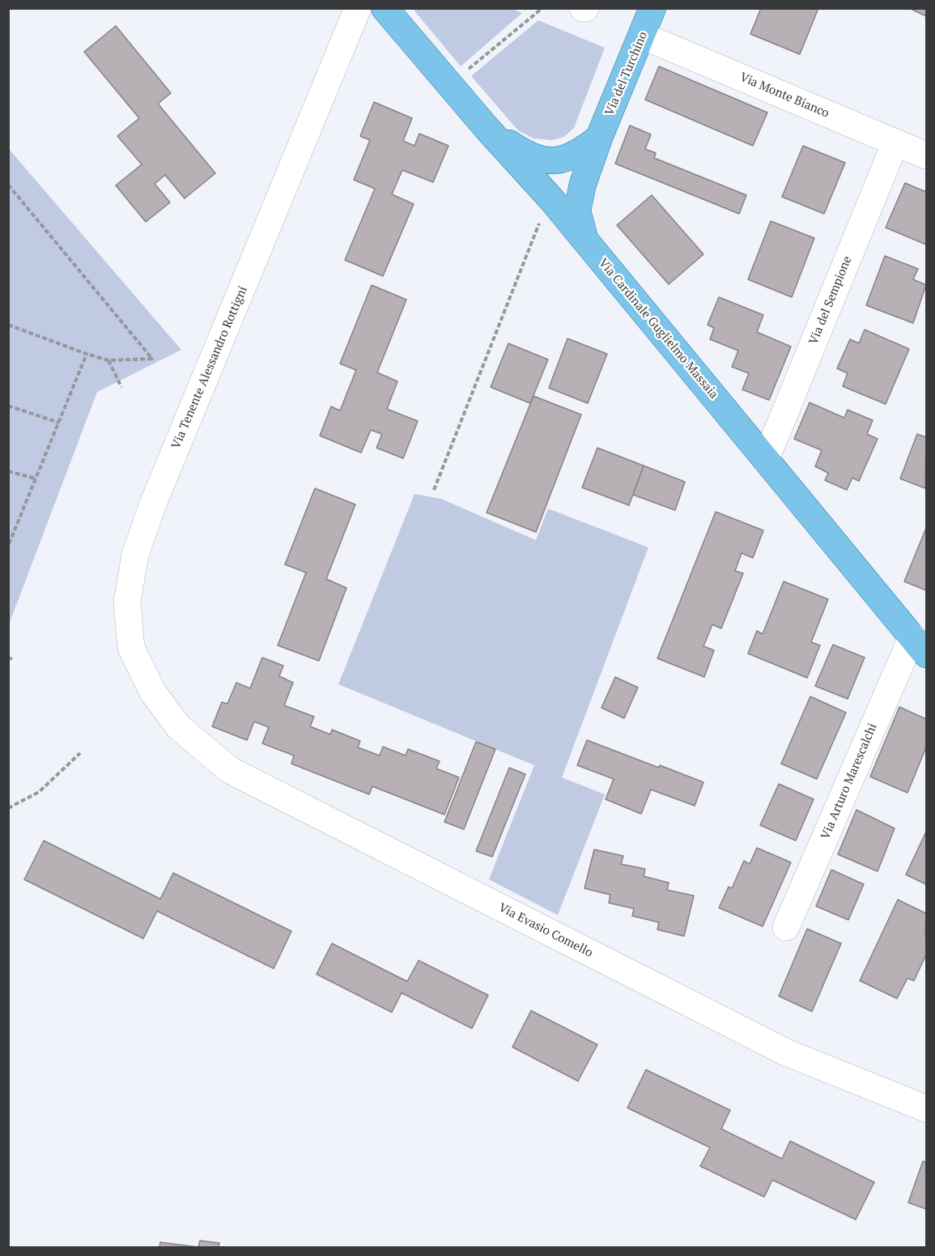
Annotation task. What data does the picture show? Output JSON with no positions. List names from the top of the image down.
{
  "streets": {
    "main road": ["Via del Turchino", "Via Cardinale Guglielmo Massaia"],
    "street": [
      "Via Monte Bianco",
      "Via del Sempione",
      "Via Tenente Alessandro Rottigni",
      "Via Arturo Marescalchi",
      "Via Evasio Comello"
    ]
  },
  "crossings": [
    ["Via del Turchino", "Via Monte Bianco"],
    ["Via del Turchino", "Via Cardinale Guglielmo Massaia"],
    ["Via Monte Bianco", "Via del Sempione"],
    ["Via del Sempione", "Via Cardinale Guglielmo Massaia"],
    ["Via Cardinale Guglielmo Massaia", "Via Arturo Marescalchi"],
    ["Via Tenente Alessandro Rottigni", "Via Evasio Comello"]
  ]
}
